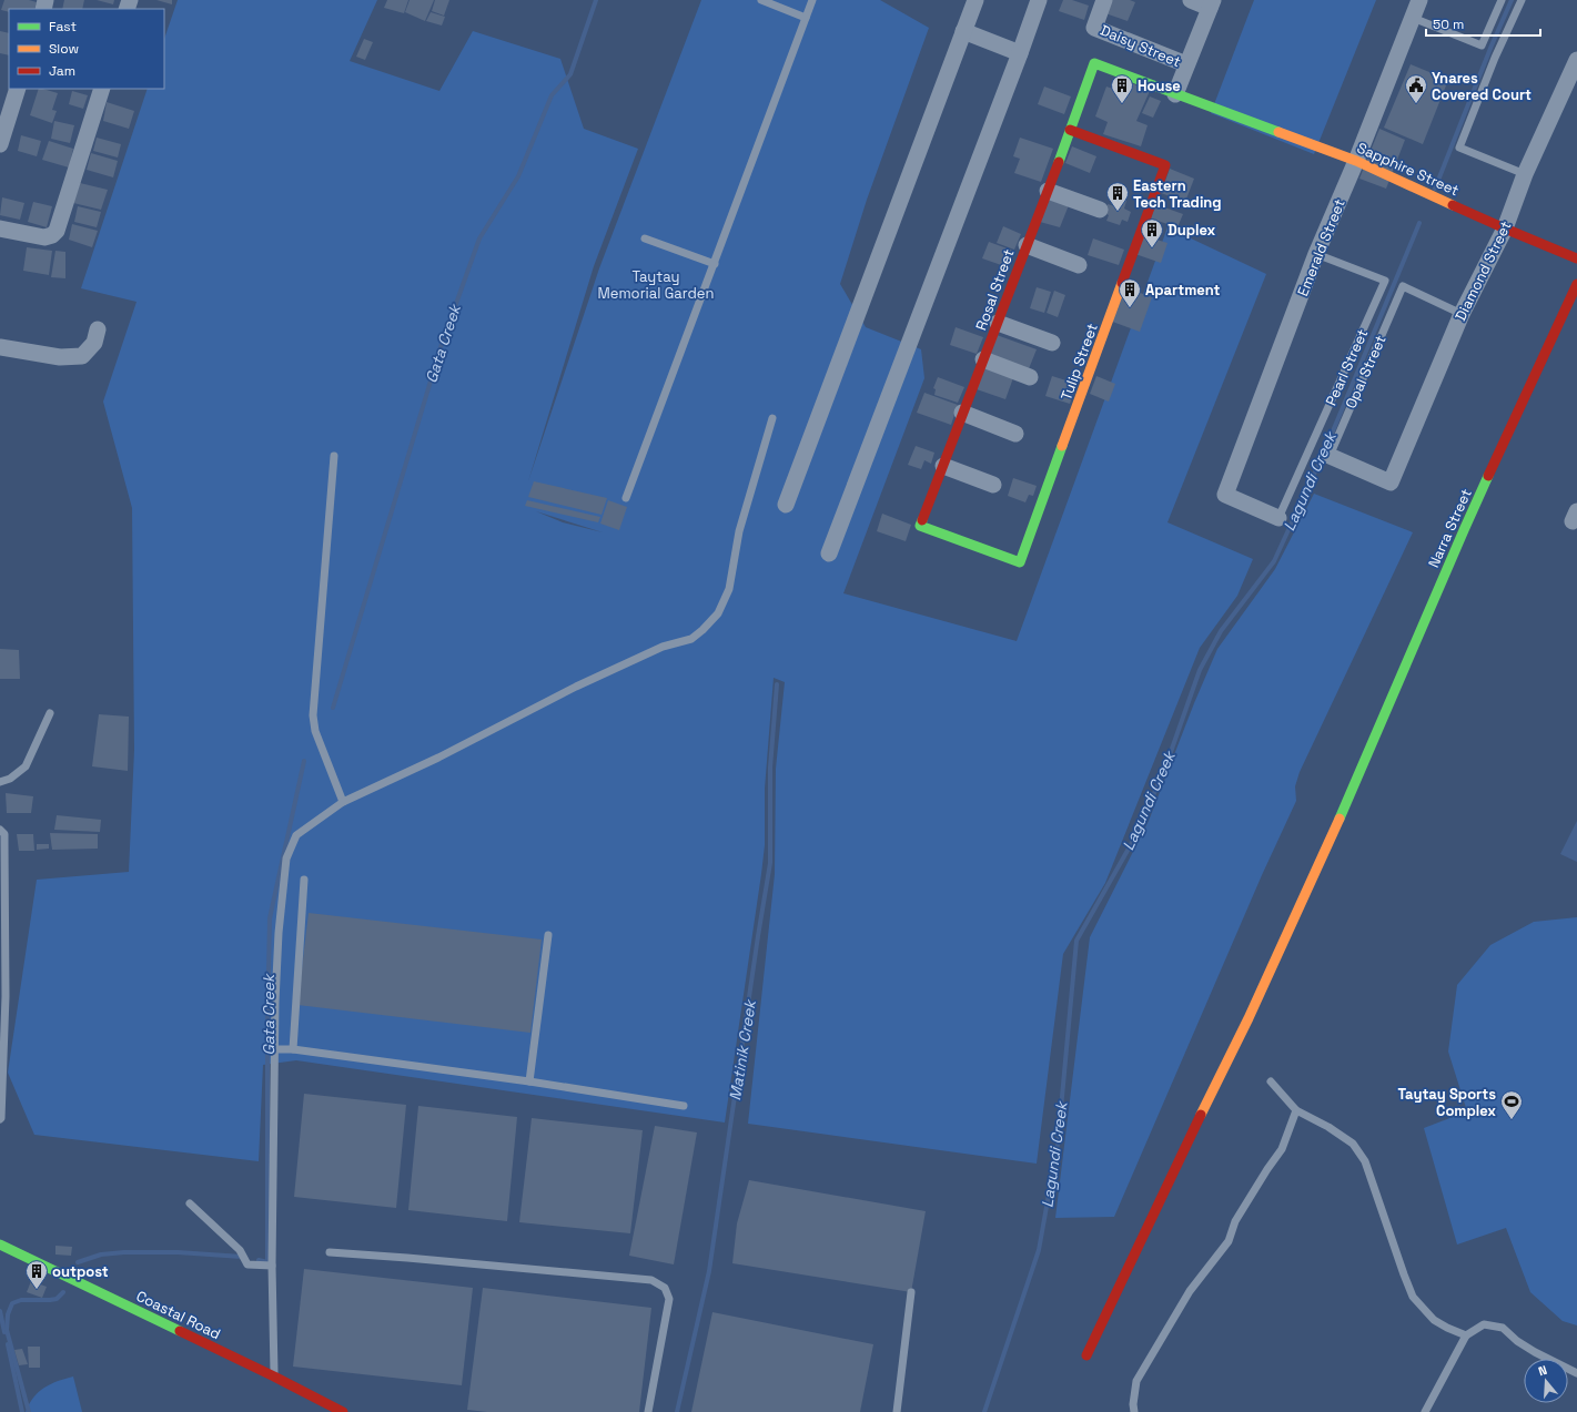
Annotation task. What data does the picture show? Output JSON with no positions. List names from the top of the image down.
{
  "streets": {
    "street": [
      "Daisy Street",
      "Sapphire Street",
      "Emerald Street",
      "Diamond Street",
      "Rosal Street",
      "Tulip Street",
      "Pearl Street",
      "Opal Street",
      "Narra Street",
      "Coastal Road"
    ]
  },
  "crossings": [
    ["Sapphire Street", "Emerald Street"],
    ["Sapphire Street", "Diamond Street"],
    ["Sapphire Street", "Rosal Street"],
    ["Emerald Street", "Pearl Street"],
    ["Diamond Street", "Opal Street"],
    ["Rosal Street", "Tulip Street"]
  ],
  "water": ["Gata Creek", "Lagundi Creek", "Matinik Creek"],
  "parks": ["Taytay Memorial Garden"],
  "places": {
    "building": [
      "House",
      "Eastern Tech Trading",
      "Duplex",
      "Apartment",
      "outpost"
    ],
    "public building": ["Ynares Covered Court"],
    "sports": ["Taytay Sports Complex"]
  },
  "legend": ["Fast", "Slow", "Jam"],
  "scale_bar": "50 m",
  "north": "top"
}
